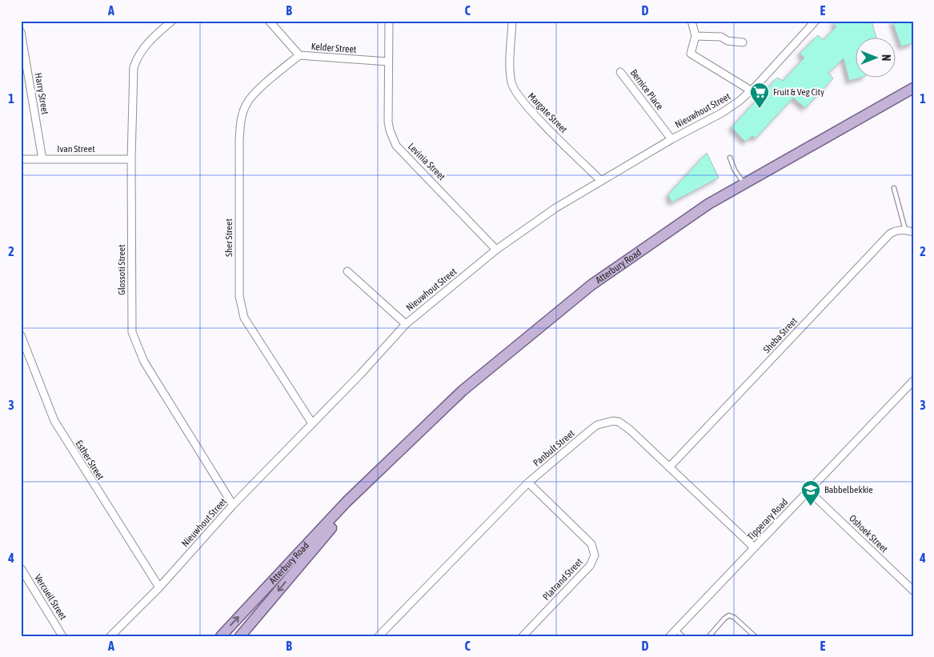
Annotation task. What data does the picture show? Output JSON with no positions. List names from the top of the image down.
{
  "streets": {
    "main road": ["Atterbury Road"],
    "street": [
      "Kelder Street",
      "Bernice Place",
      "Harry Street",
      "Nieuwhout Street",
      "Margate Street",
      "Ivan Street",
      "Levinia Street",
      "Sher Street",
      "Glossoti Street",
      "Sheba Street",
      "Panbult Street",
      "Esther Street",
      "Tipperary Road",
      "Oshoek Street",
      "Platrand Street",
      "Vercueil Street"
    ]
  },
  "crossings": [
    ["Kelder Street", "Levinia Street"],
    ["Kelder Street", "Sher Street"],
    ["Bernice Place", "Nieuwhout Street"],
    ["Harry Street", "Ivan Street"],
    ["Nieuwhout Street", "Margate Street"],
    ["Nieuwhout Street", "Levinia Street"],
    ["Nieuwhout Street", "Sher Street"],
    ["Nieuwhout Street", "Glossoti Street"],
    ["Nieuwhout Street", "Esther Street"],
    ["Ivan Street", "Glossoti Street"],
    ["Sheba Street", "Panbult Street"],
    ["Panbult Street", "Tipperary Road"],
    ["Panbult Street", "Platrand Street"],
    ["Tipperary Road", "Oshoek Street"]
  ],
  "places": {
    "supermarket": ["Fruit & Veg City"],
    "school or university": ["Babbelbekkie"]
  },
  "north": "right",
  "grid": {
    "columns": [
      "A",
      "B",
      "C",
      "D",
      "E"
    ],
    "rows": [
      "1",
      "2",
      "3",
      "4"
    ]
  }
}
